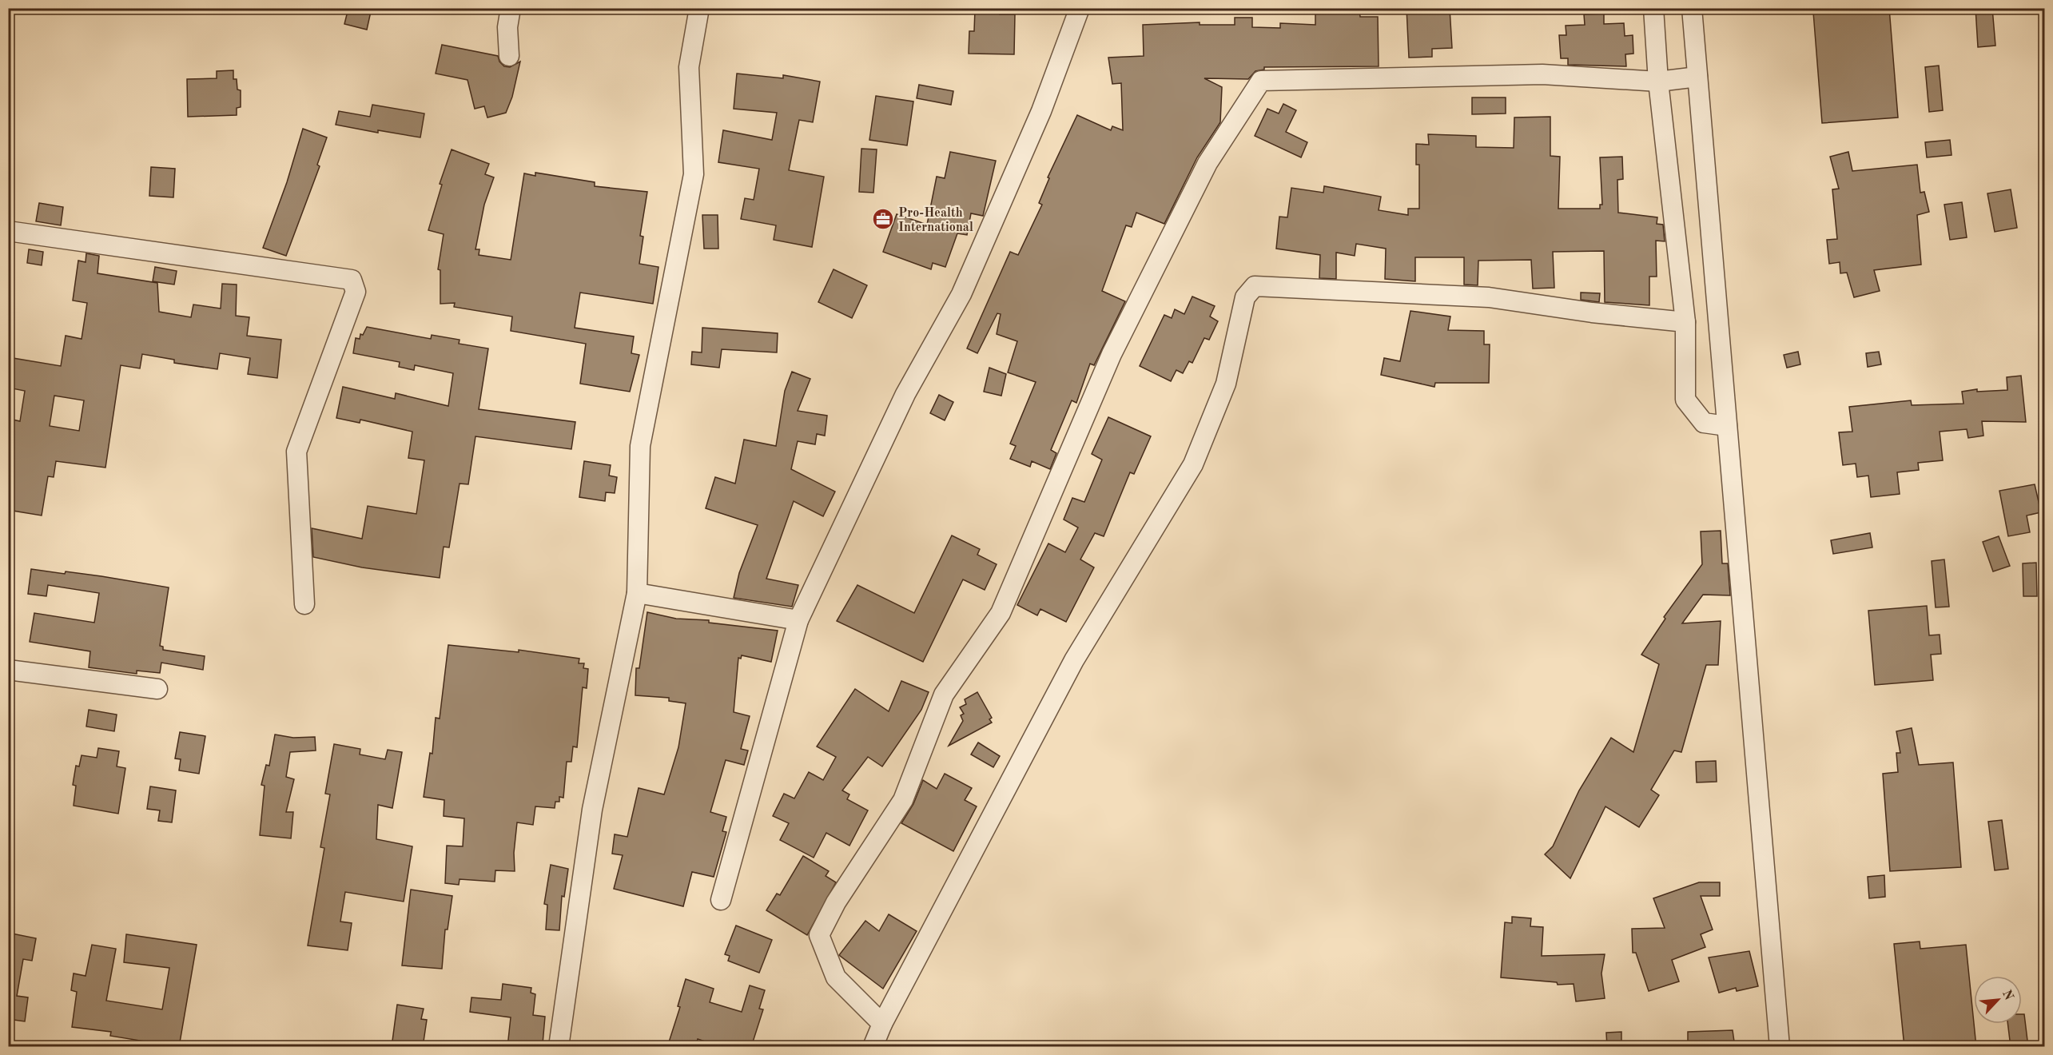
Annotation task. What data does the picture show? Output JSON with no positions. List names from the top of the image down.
{
  "places": {
    "office": ["Pro-Health International"]
  },
  "north": "top right"
}
